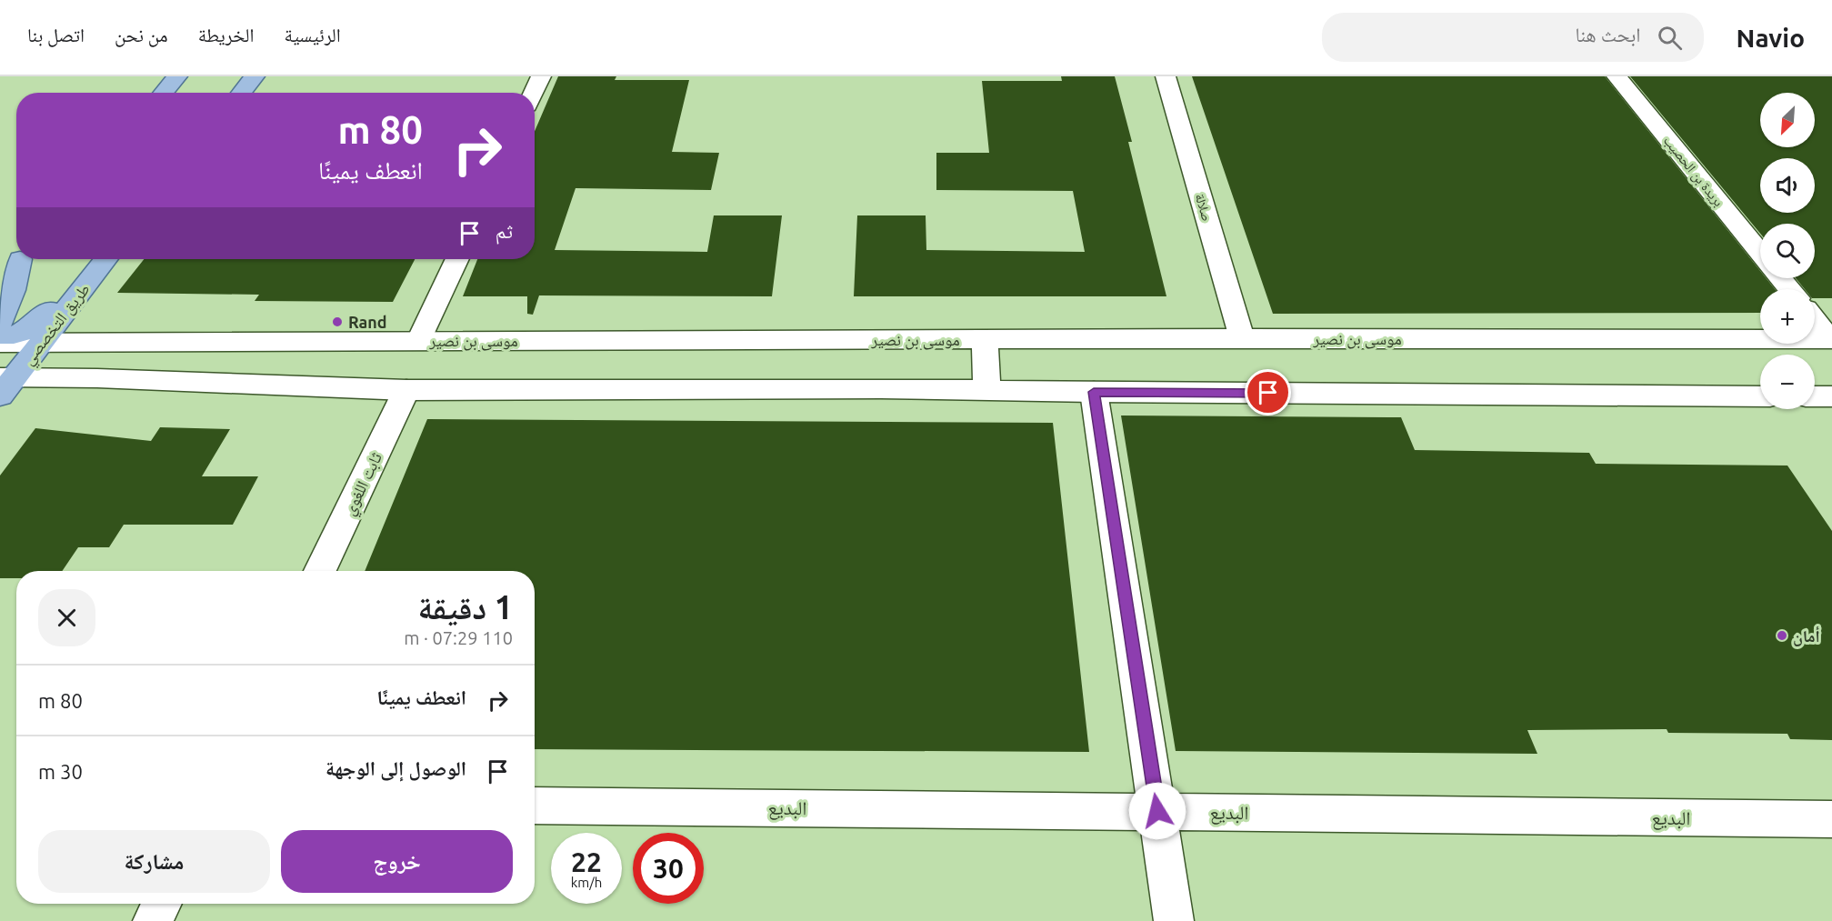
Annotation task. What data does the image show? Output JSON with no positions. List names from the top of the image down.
{
  "streets": {
    "main road": ["طريق التخصصي"],
    "street": [
      "بريدة بن الحصيب",
      "صلالة",
      "موسى بن نصير",
      "ثابت اللغوي",
      "البديع"
    ]
  },
  "crossings": [
    ["صلالة", "موسى بن نصير"],
    ["طريق التخصصي", "موسى بن نصير"]
  ],
  "places": ["Rand", "أمان"],
  "north": "bottom left",
  "page": {
    "header": "Navio",
    "search": "ابحث هنا",
    "nav": [
      "الرئيسية",
      "الخريطة",
      "من نحن",
      "اتصل بنا"
    ],
    "map_buttons": ["+", "−"],
    "turn": ["80 m", "انعطف يمينًا"],
    "then": "ثم",
    "heading": ["1 دقيقة", "110 m · 07:29"],
    "list": [
      {
        "name": "انعطف يمينًا",
        "value": "80 m"
      },
      {
        "name": "الوصول إلى الوجهة",
        "value": "30 m"
      }
    ],
    "buttons": ["خروج", "مشاركة"],
    "speed": "22 km/h",
    "limit": "30"
  }
}
